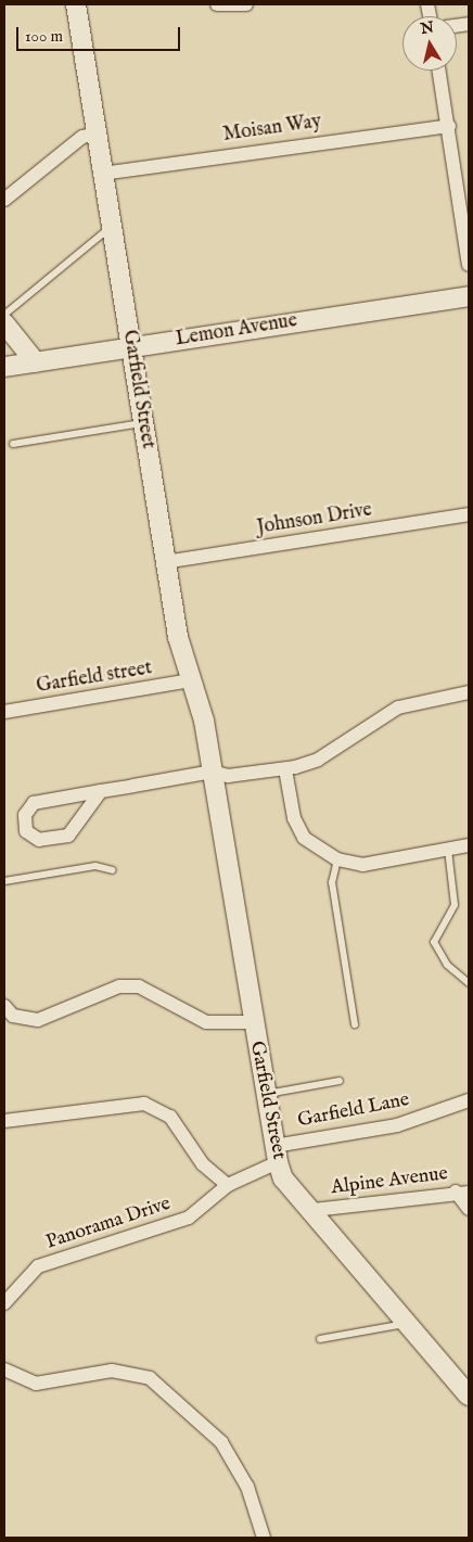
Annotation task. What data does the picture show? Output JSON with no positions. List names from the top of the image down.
{
  "streets": {
    "street": [
      "Moisan Way",
      "Lemon Avenue",
      "Garfield Street",
      "Johnson Drive",
      "Garfield street",
      "Garfield Lane",
      "Alpine Avenue",
      "Panorama Drive"
    ]
  },
  "crossings": [
    ["Moisan Way", "Garfield Street"],
    ["Lemon Avenue", "Garfield Street"],
    ["Garfield Street", "Johnson Drive"],
    ["Garfield Street", "Garfield street"],
    ["Garfield Street", "Garfield Lane"],
    ["Garfield Street", "Alpine Avenue"]
  ],
  "scale_bar": "100 m",
  "north": "top"
}
